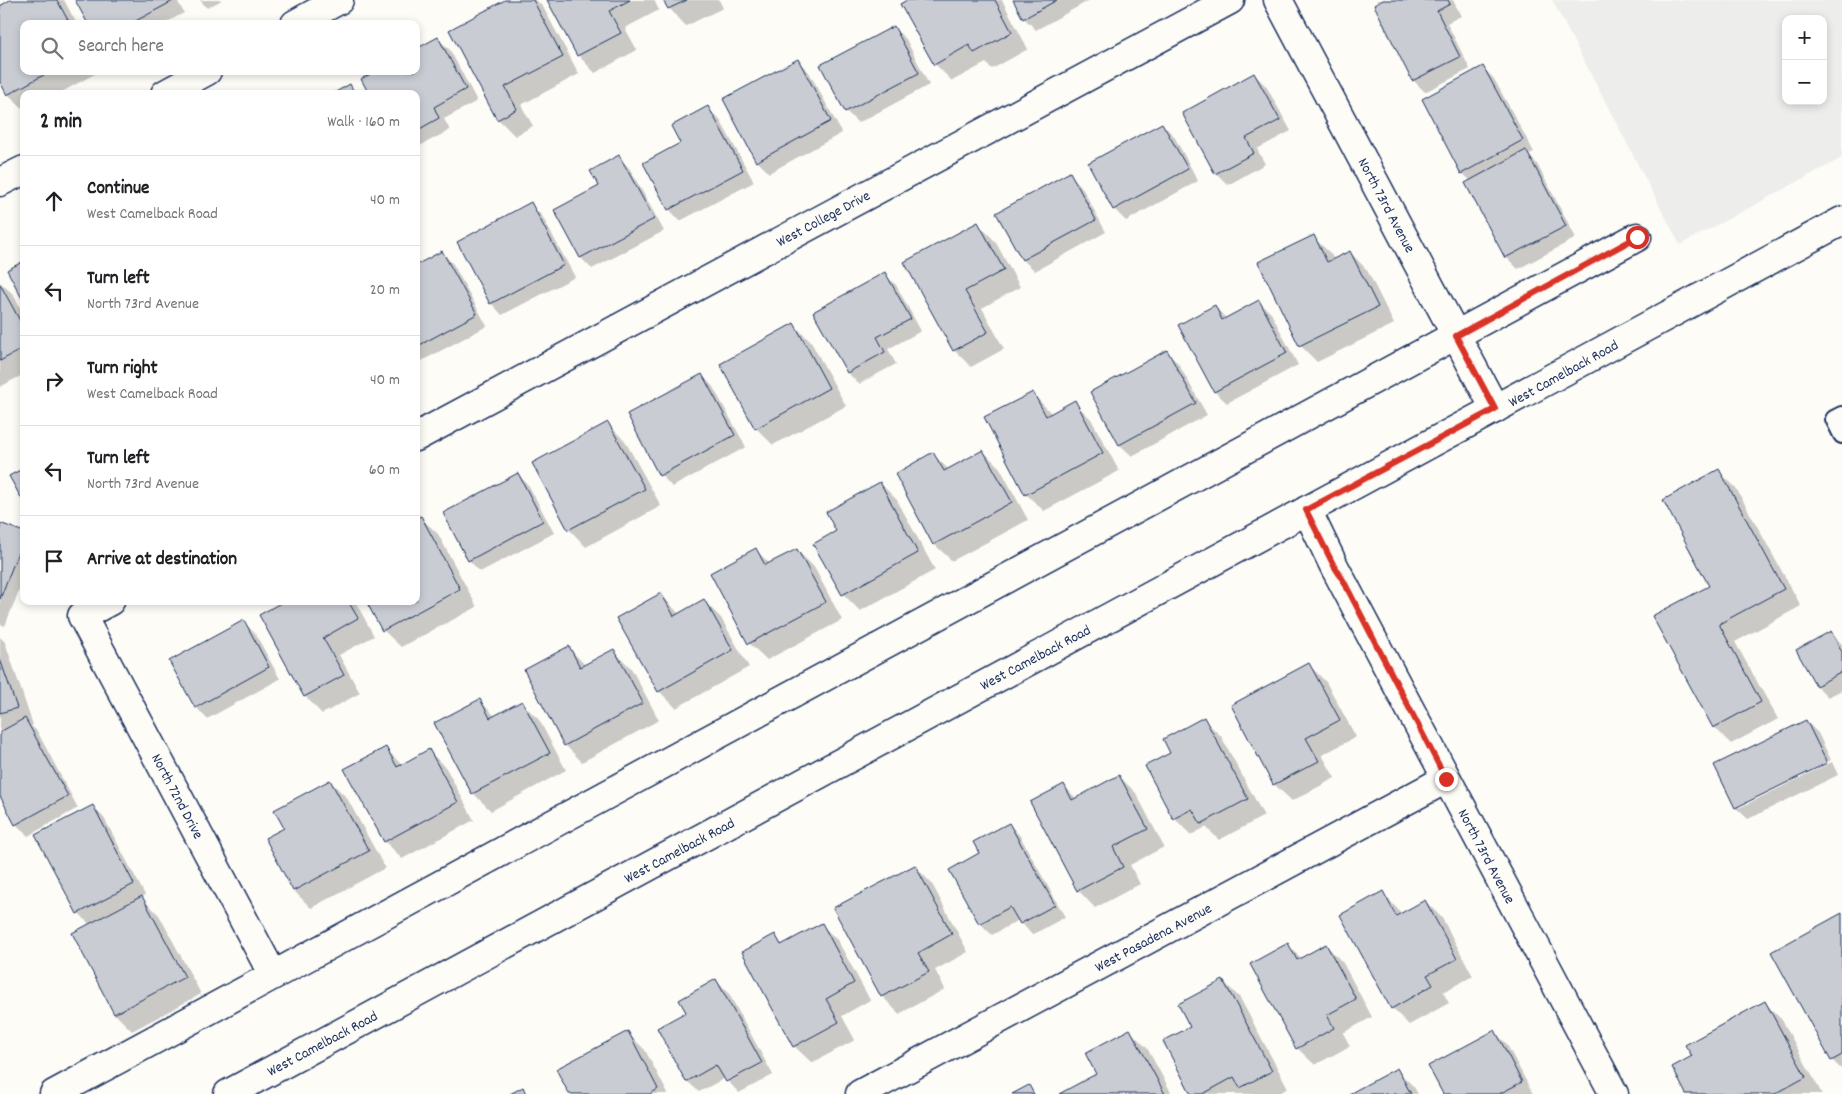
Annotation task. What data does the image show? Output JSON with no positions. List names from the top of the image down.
{
  "streets": {
    "street": [
      "North 73rd Avenue",
      "West College Drive",
      "West Camelback Road",
      "North 72nd Drive",
      "West Pasadena Avenue"
    ]
  },
  "crossings": [
    ["North 73rd Avenue", "West Camelback Road"],
    ["North 73rd Avenue", "West Pasadena Avenue"]
  ],
  "page": {
    "map_buttons": ["+", "−"],
    "search": "Search here",
    "heading": ["2 min", "Walk · 160 m"],
    "list": [
      ["Continue", "West Camelback Road", "40 m"],
      ["Turn left", "North 73rd Avenue", "20 m"],
      ["Turn right", "West Camelback Road", "40 m"],
      ["Turn left", "North 73rd Avenue", "60 m"],
      "Arrive at destination"
    ]
  }
}
